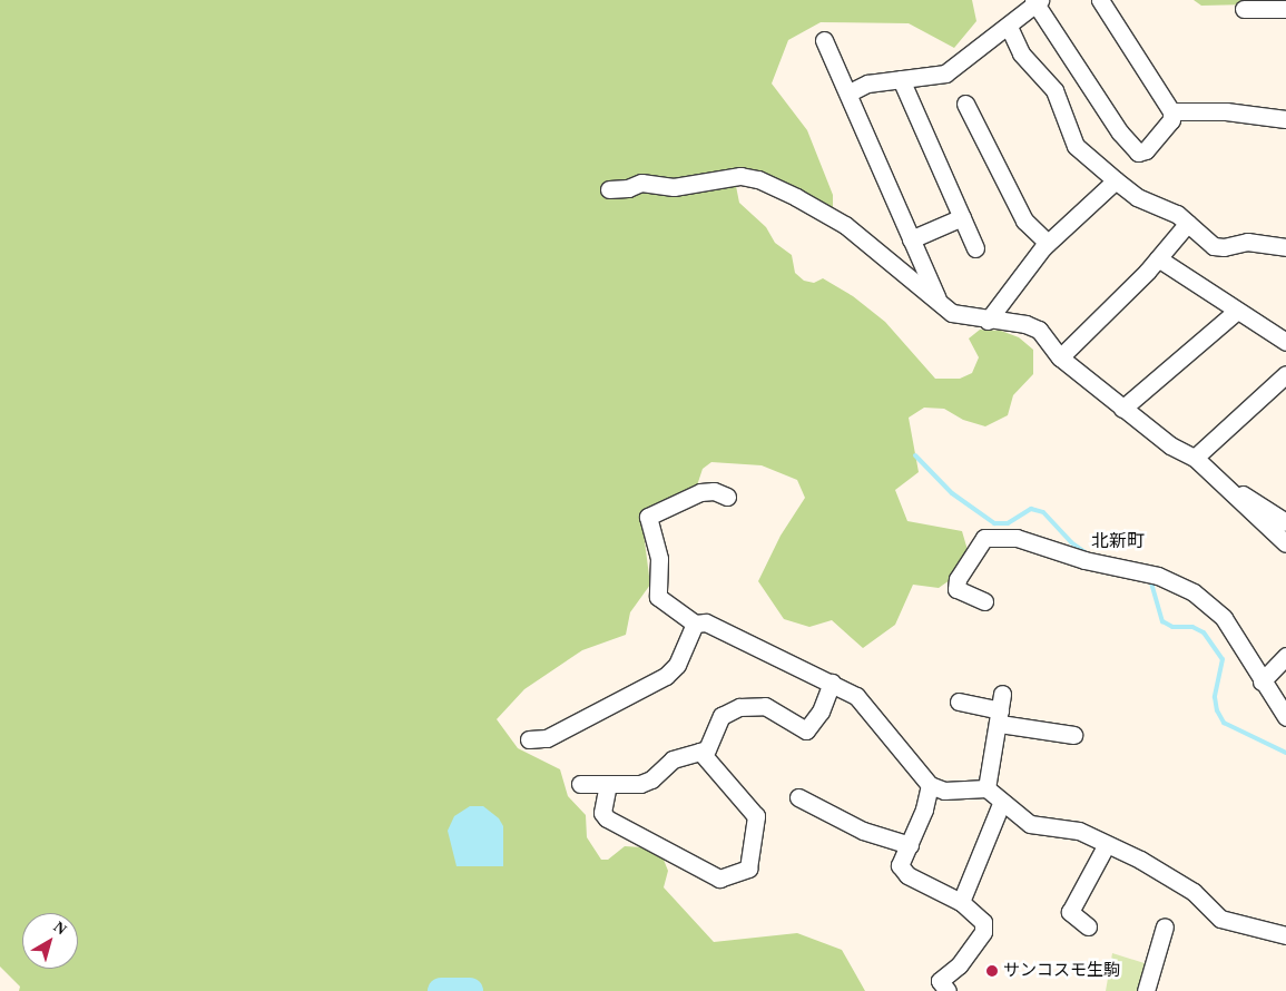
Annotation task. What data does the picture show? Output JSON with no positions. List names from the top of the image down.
{
  "districts": ["北新町"],
  "places": ["サンコスモ生駒"],
  "north": "top right"
}
